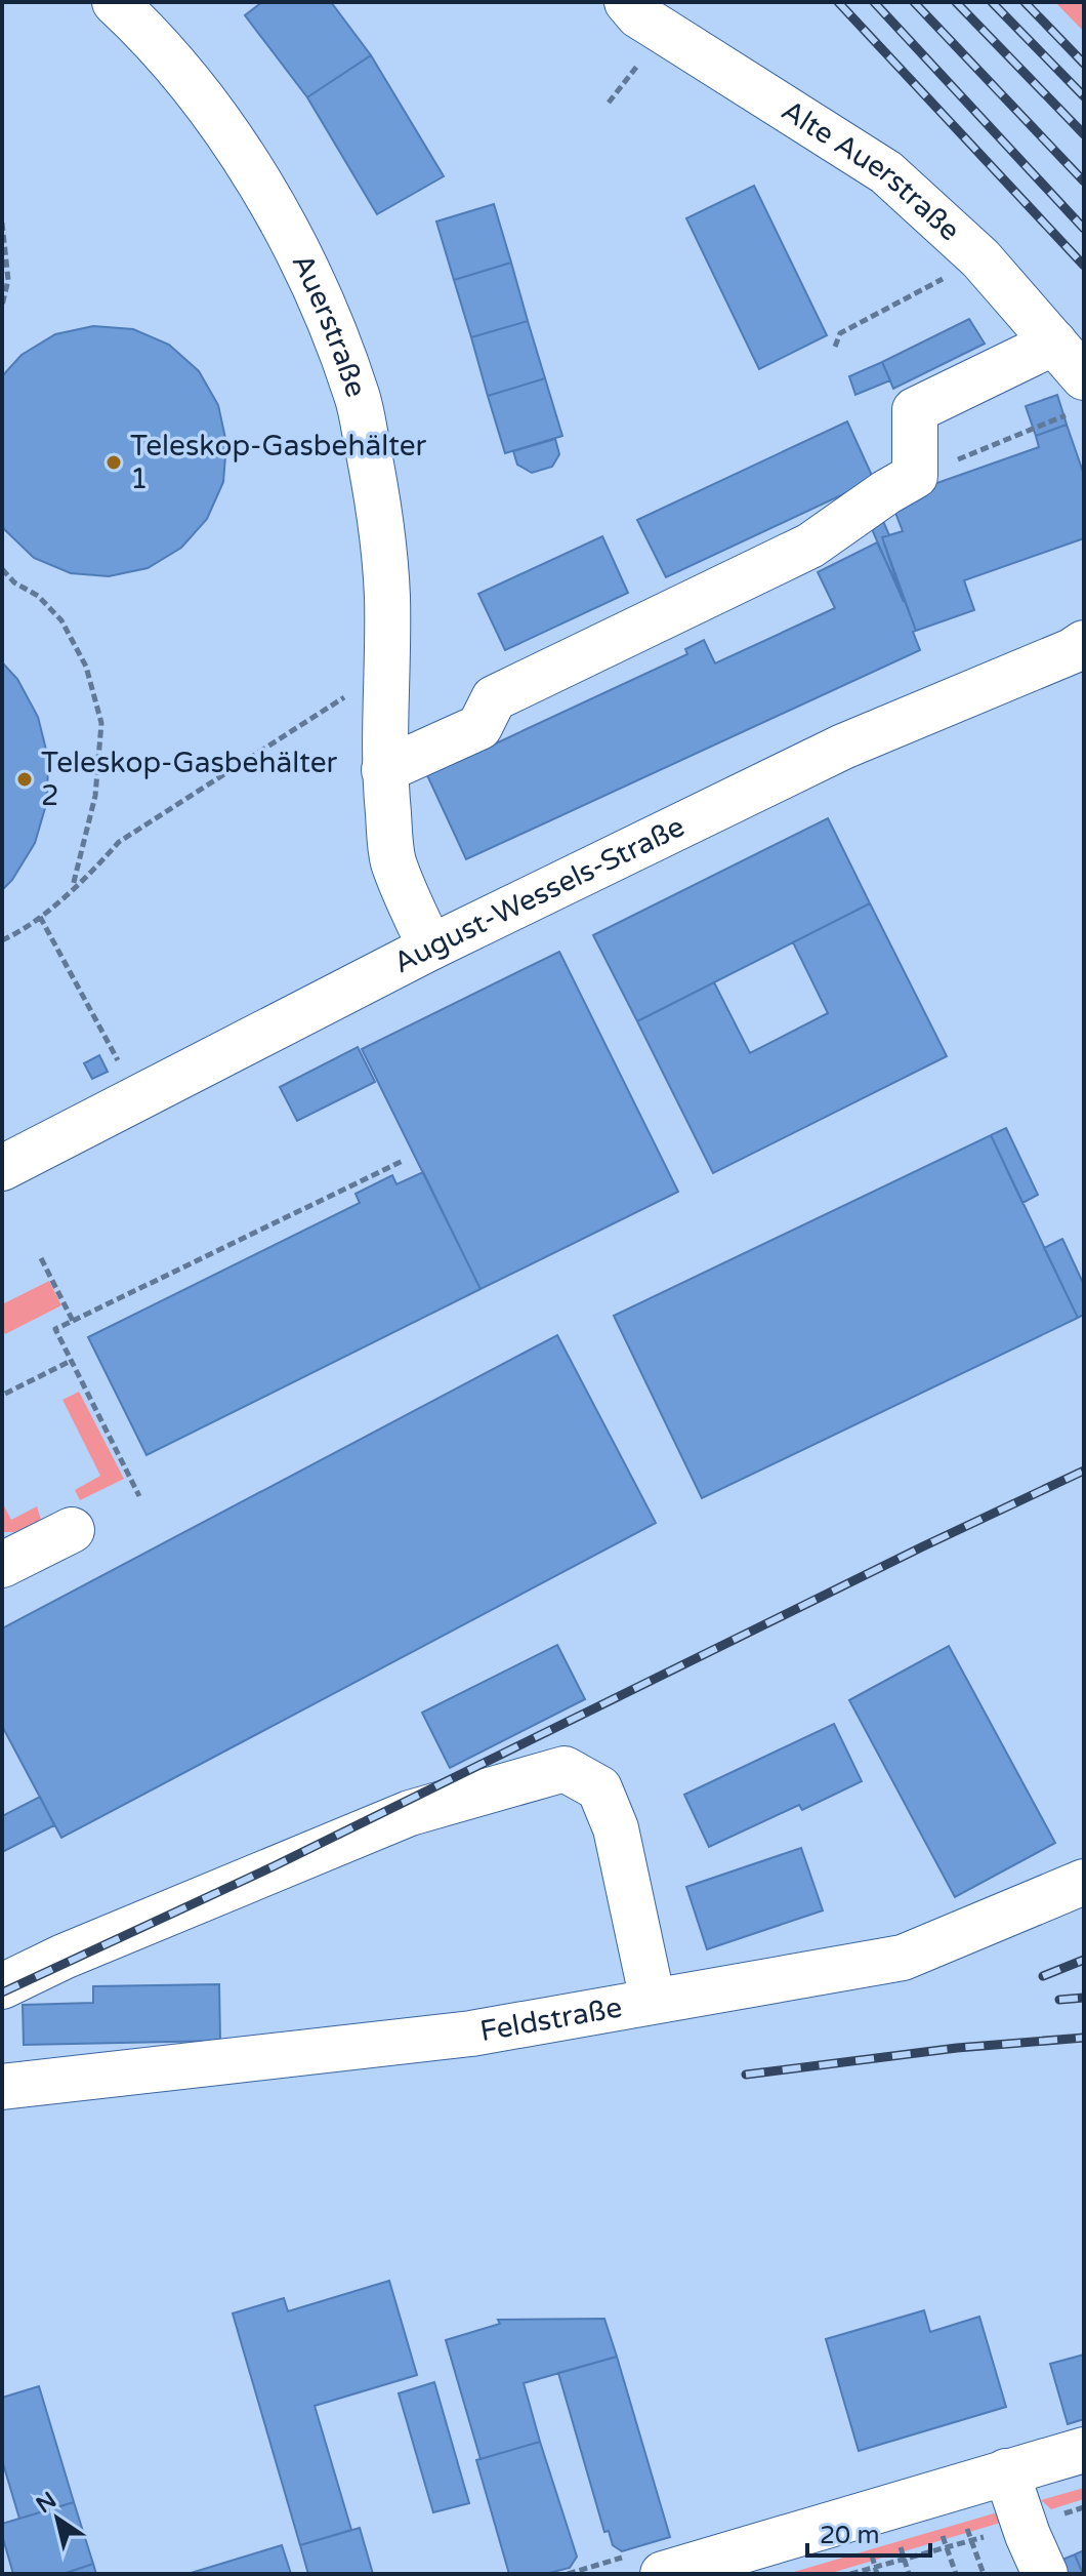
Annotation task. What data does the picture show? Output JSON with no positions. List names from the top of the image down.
{
  "streets": {
    "street": [
      "Alte Auerstraße",
      "Auerstraße",
      "August-Wessels-Straße",
      "Feldstraße"
    ]
  },
  "crossings": [
    ["Auerstraße", "August-Wessels-Straße"]
  ],
  "places": ["Teleskop-Gasbehälter 1", "Teleskop-Gasbehälter 2"],
  "scale_bar": "20 m",
  "north": "top left"
}
